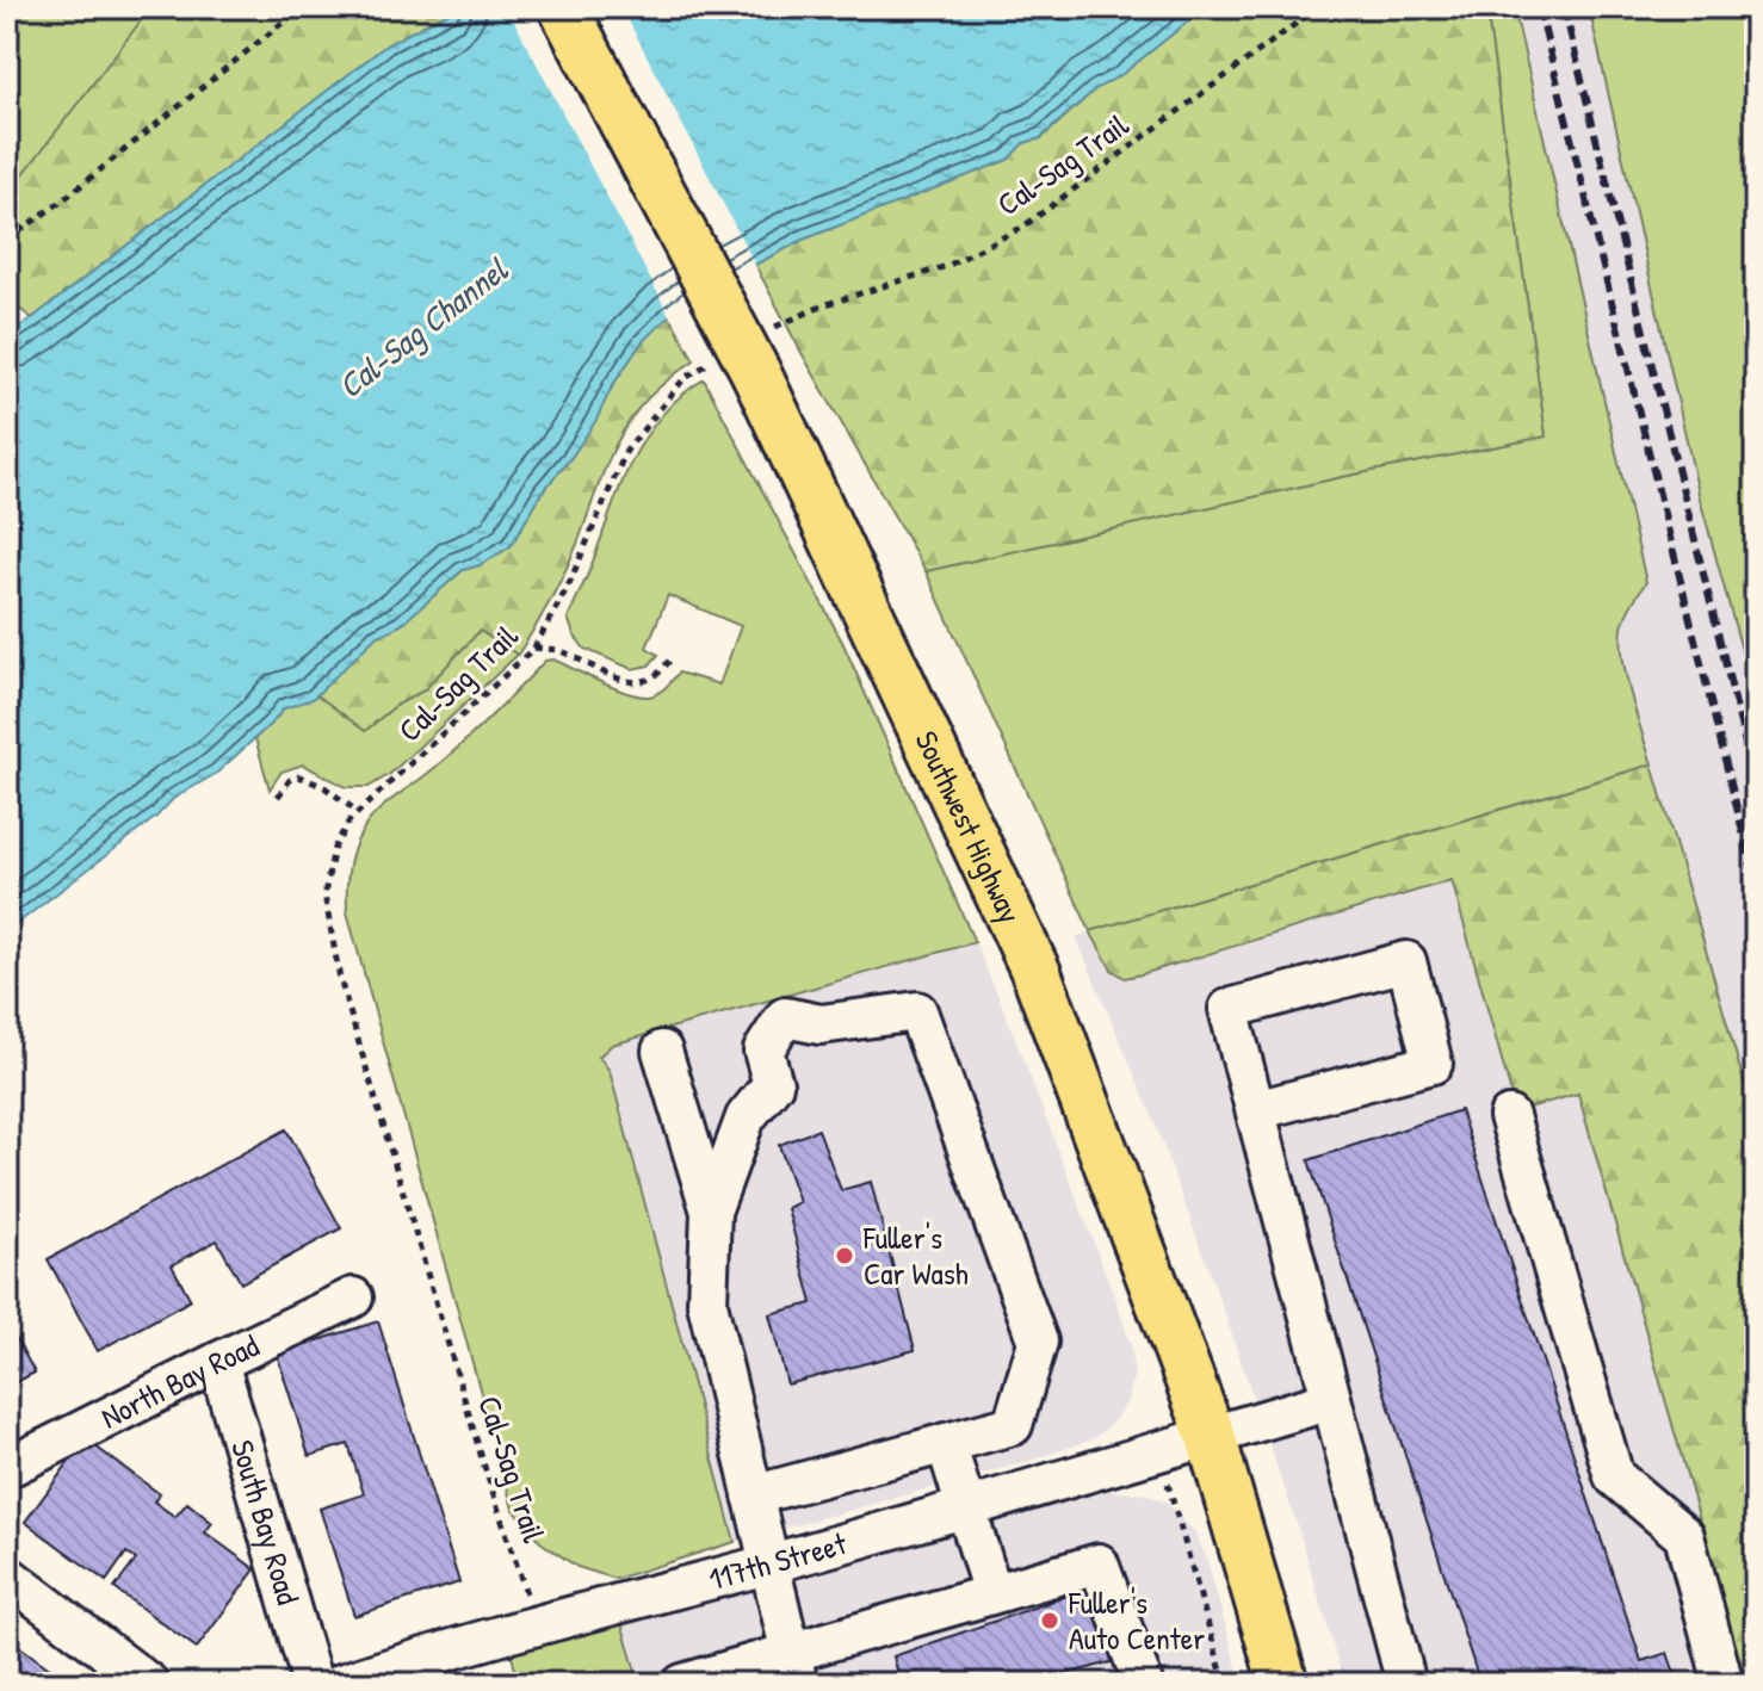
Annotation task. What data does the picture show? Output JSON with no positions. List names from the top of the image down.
{
  "streets": {
    "main road": ["Southwest Highway"],
    "street": ["North Bay Road", "South Bay Road", "117th Street"],
    "path": ["Cal-Sag Trail"]
  },
  "crossings": [
    ["Cal-Sag Trail", "Southwest Highway"],
    ["Cal-Sag Trail", "117th Street"],
    ["Southwest Highway", "117th Street"],
    ["North Bay Road", "South Bay Road"]
  ],
  "water": ["Cal-Sag Channel"],
  "places": ["Fuller's Car Wash", "Fuller's Auto Center"]
}
